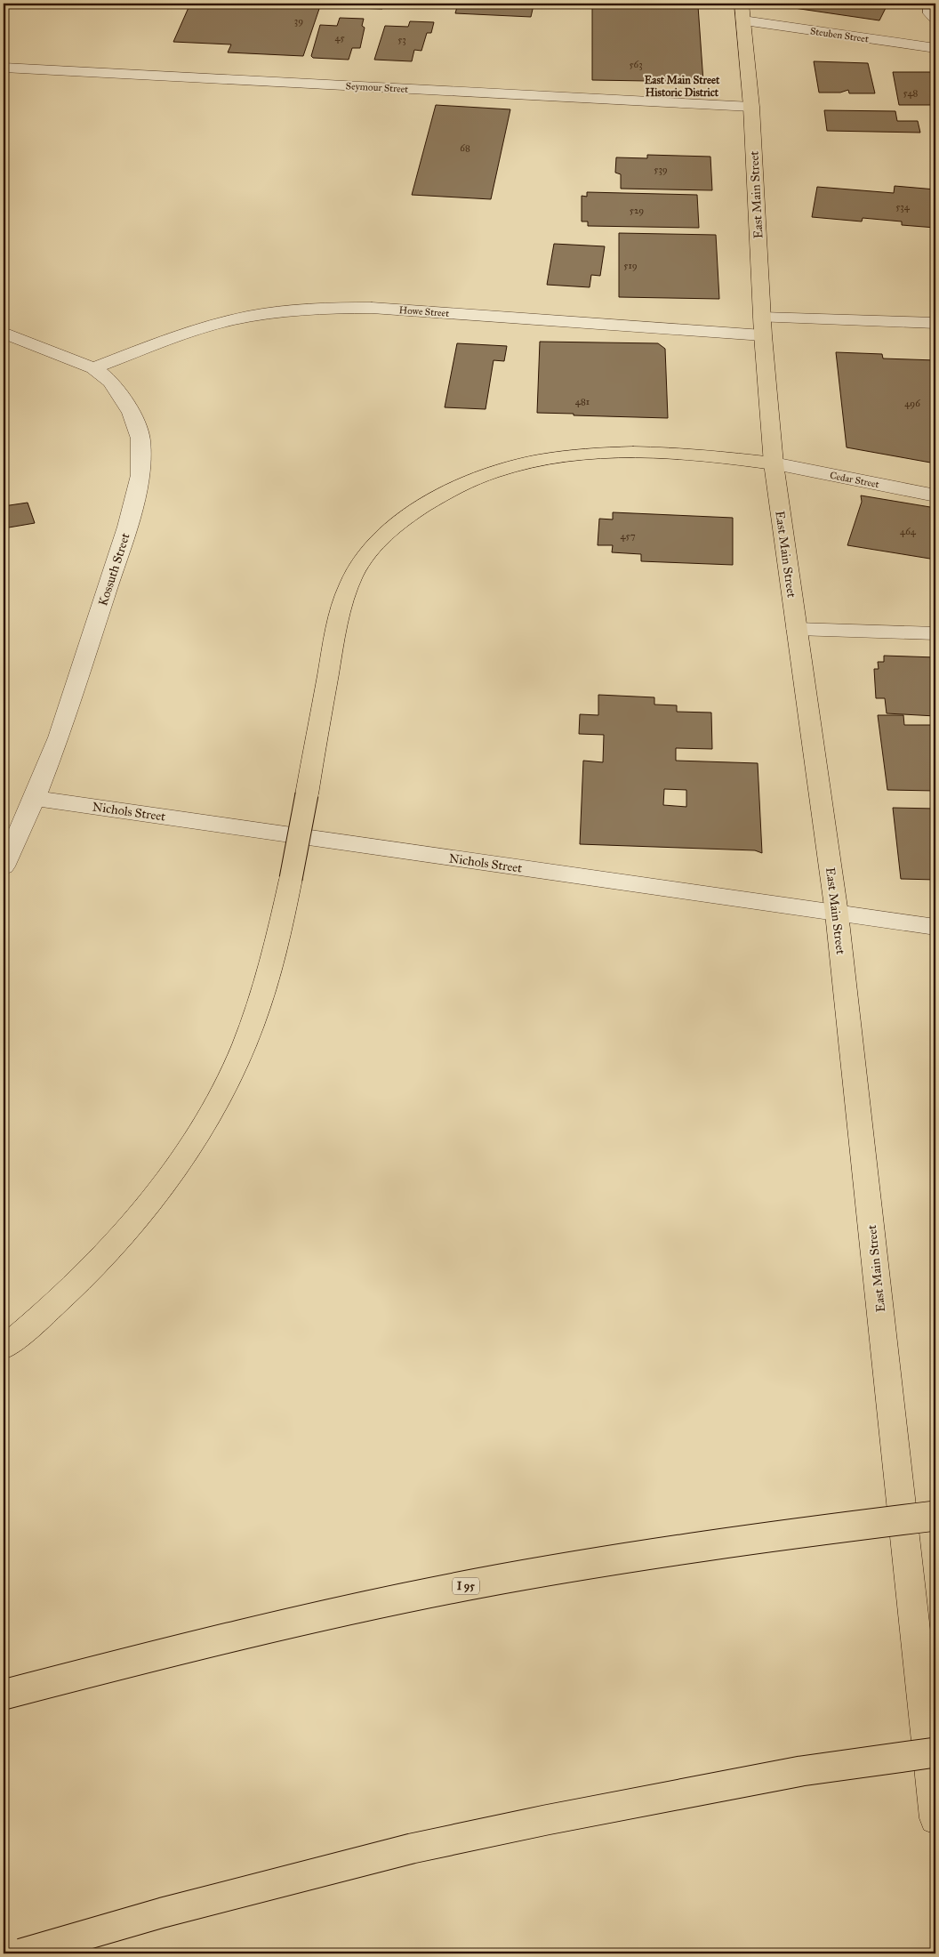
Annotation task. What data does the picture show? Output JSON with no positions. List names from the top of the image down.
{
  "streets": {
    "main road": ["East Main Street", "I 95"],
    "street": [
      "Steuben Street",
      "Seymour Street",
      "Howe Street",
      "Cedar Street",
      "Kossuth Street",
      "Nichols Street"
    ]
  },
  "crossings": [
    ["Steuben Street", "East Main Street"],
    ["Seymour Street", "East Main Street"],
    ["East Main Street", "Howe Street"],
    ["East Main Street", "Cedar Street"],
    ["East Main Street", "Nichols Street"],
    ["Howe Street", "Kossuth Street"],
    ["Kossuth Street", "Nichols Street"]
  ],
  "districts": ["East Main Street Historic District"],
  "house_numbers": [
    "39",
    "45",
    "53",
    "563",
    "548",
    "68",
    "539",
    "534",
    "529",
    "519",
    "481",
    "496",
    "464",
    "457"
  ]
}
